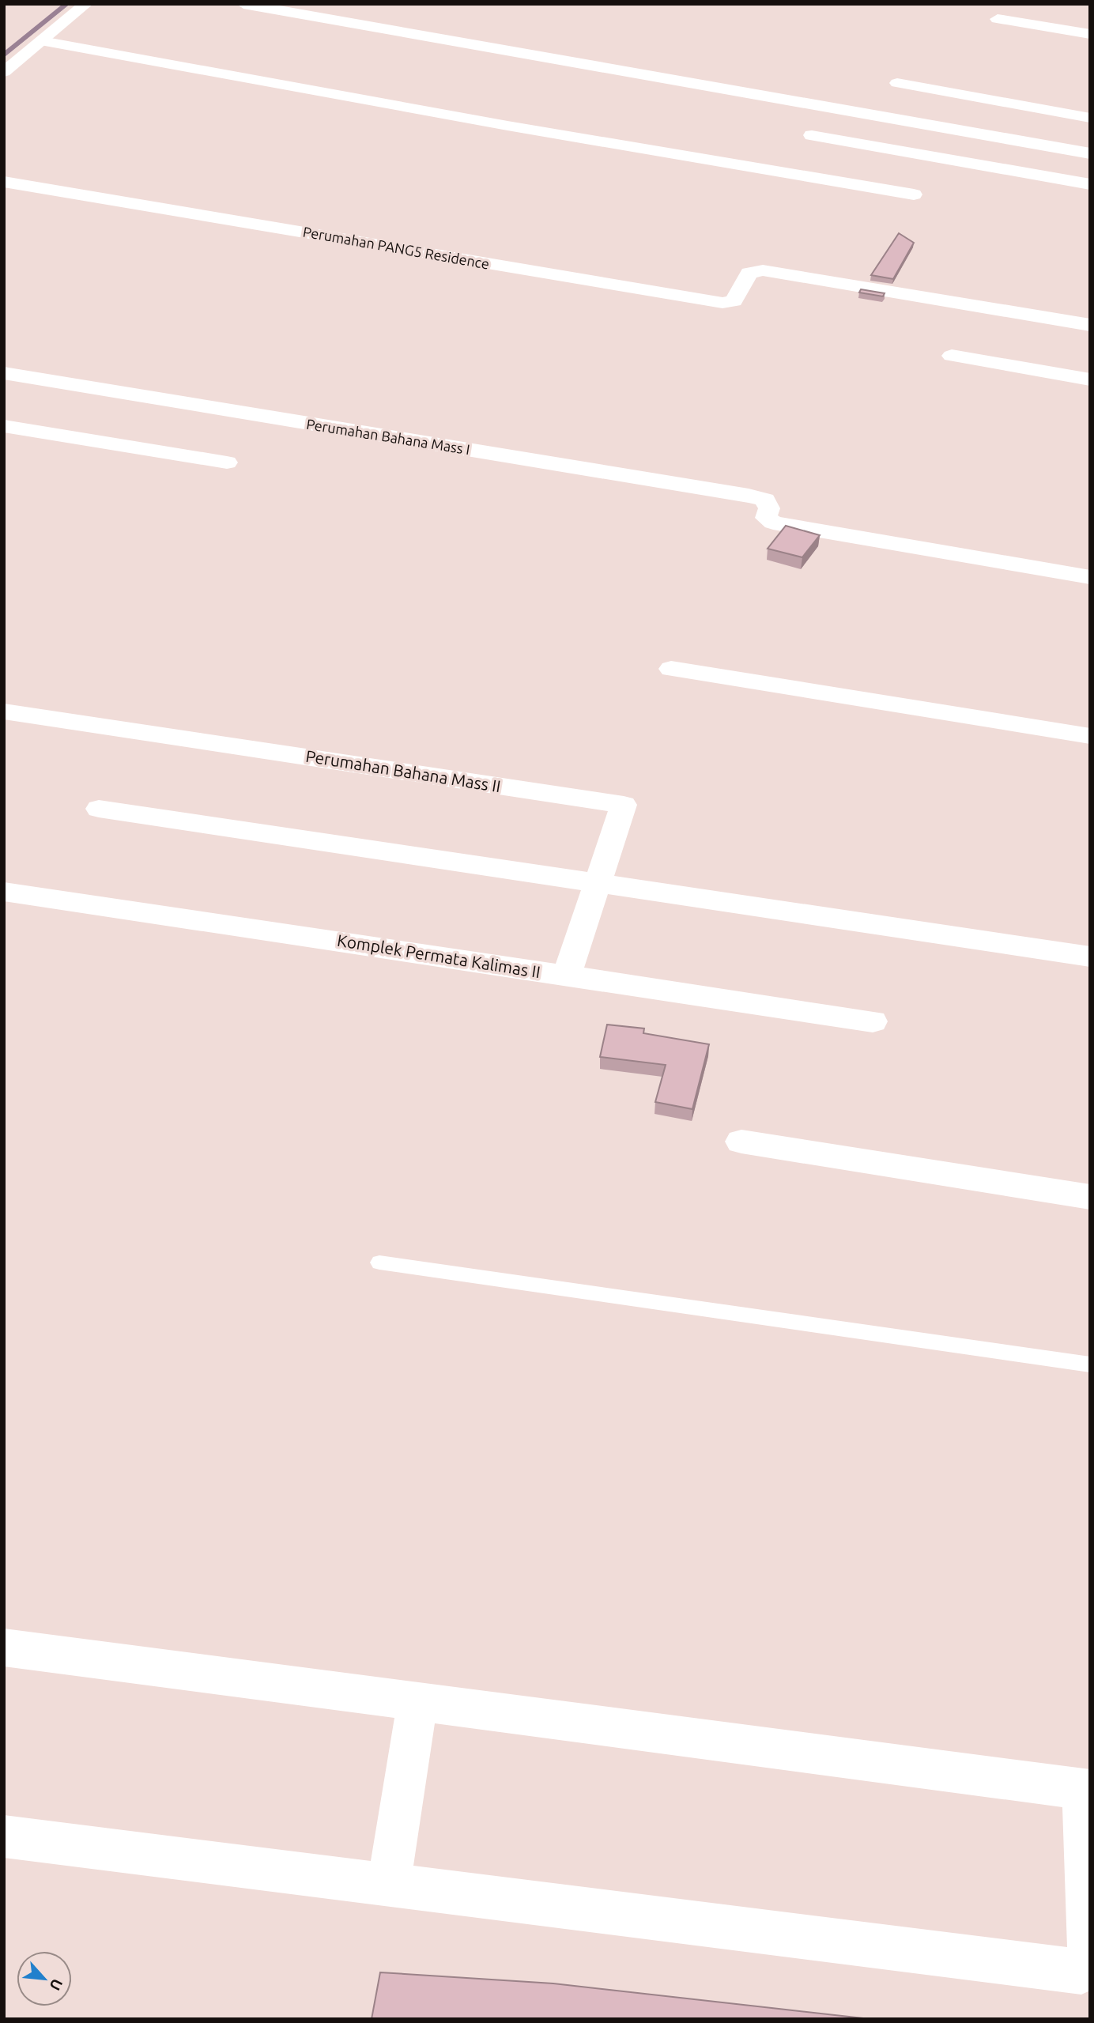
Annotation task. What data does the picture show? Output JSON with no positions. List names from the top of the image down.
{
  "streets": {
    "street": [
      "Perumahan PANG5 Residence",
      "Perumahan Bahana Mass I",
      "Perumahan Bahana Mass II",
      "Komplek Permata Kalimas II"
    ]
  },
  "crossings": [
    ["Perumahan Bahana Mass II", "Komplek Permata Kalimas II"]
  ],
  "north": "bottom right"
}
